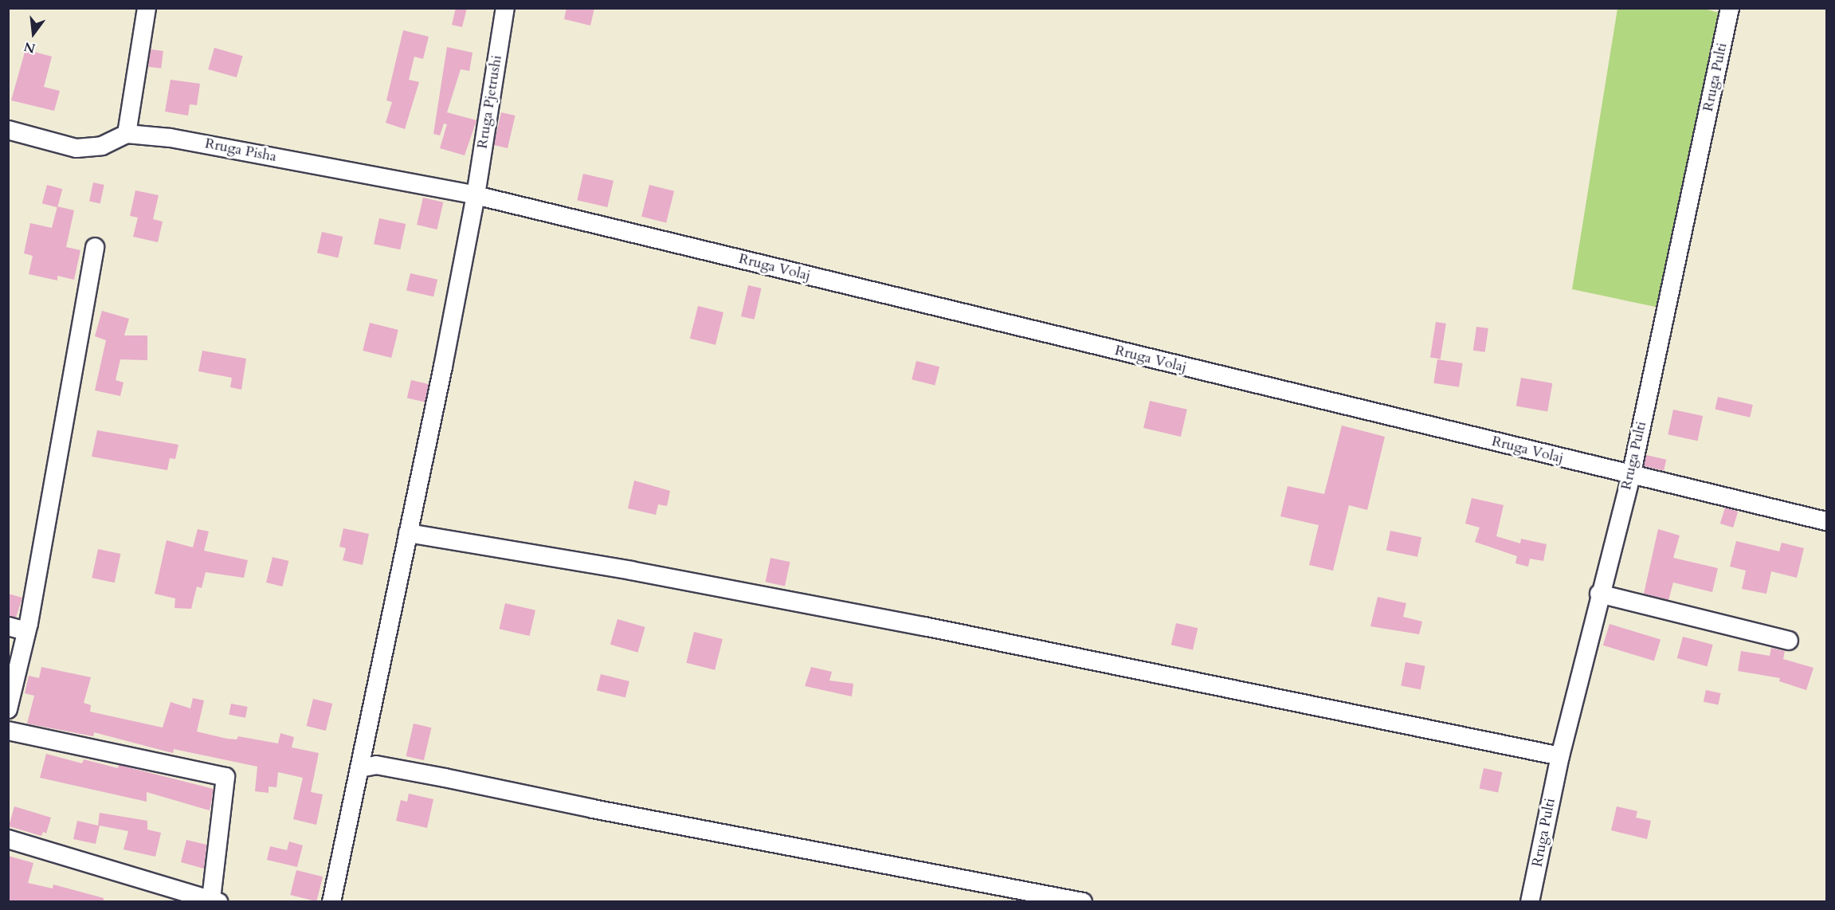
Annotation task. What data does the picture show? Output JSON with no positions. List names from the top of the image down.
{
  "streets": {
    "street": [
      "Rruga Pulti",
      "Rruga Pjetrushi",
      "Rruga Pisha",
      "Rruga Volaj"
    ]
  },
  "crossings": [
    ["Rruga Pulti", "Rruga Volaj"],
    ["Rruga Pjetrushi", "Rruga Pisha"],
    ["Rruga Pjetrushi", "Rruga Volaj"],
    ["Rruga Pisha", "Rruga Volaj"]
  ],
  "north": "bottom"
}
